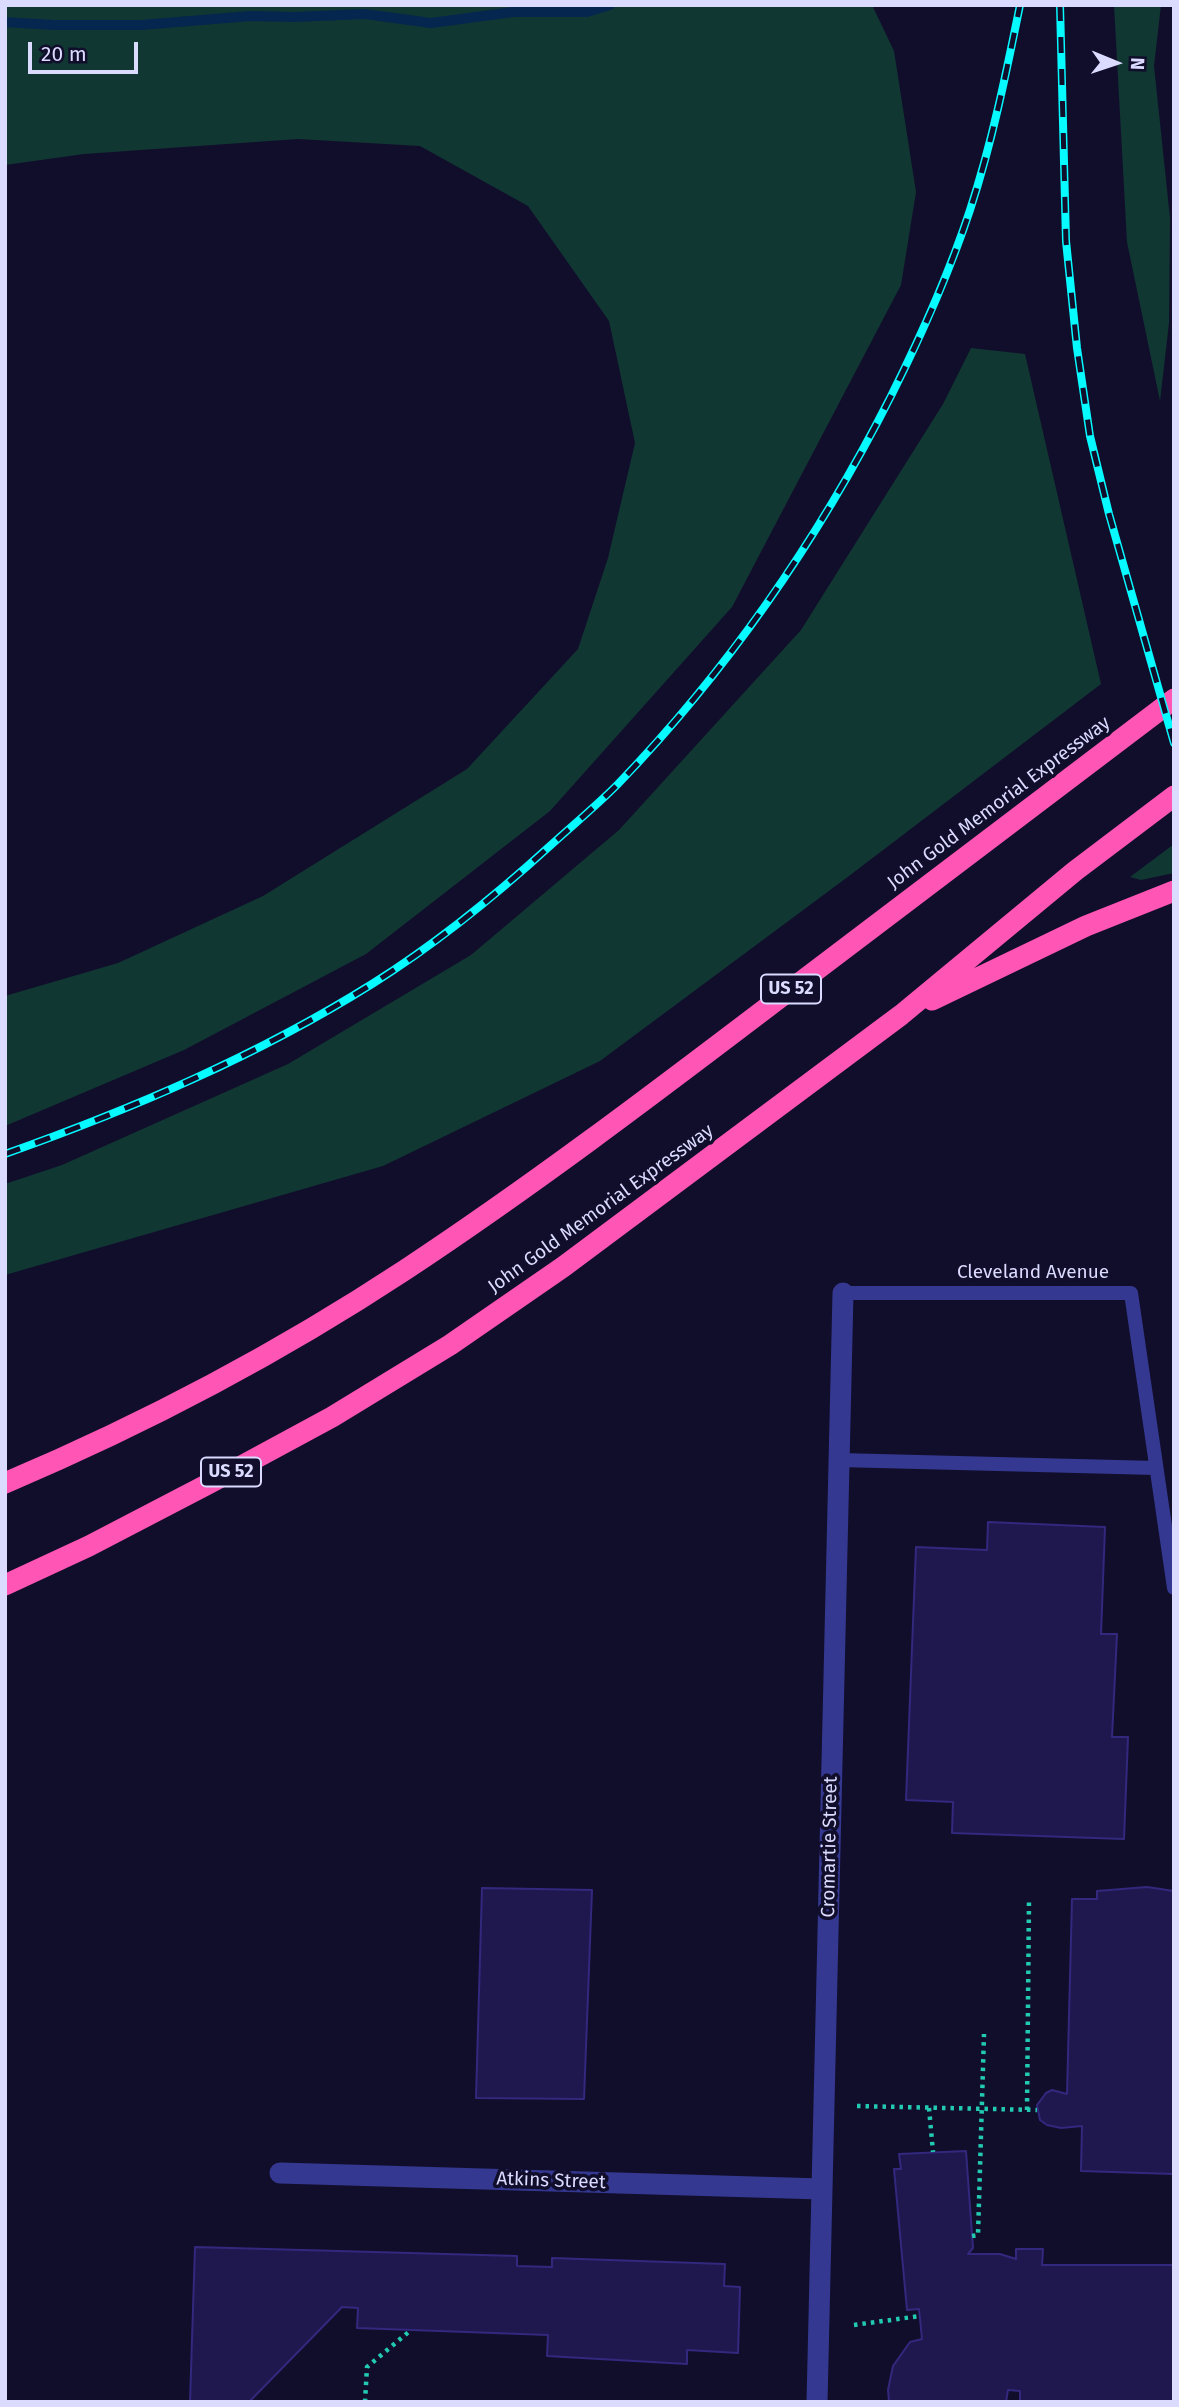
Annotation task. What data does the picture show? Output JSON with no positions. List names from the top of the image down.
{
  "streets": {
    "highway": ["John Gold Memorial Expressway", "US 52"],
    "street": ["Cromartie Street", "Atkins Street"],
    "lane": ["Cleveland Avenue"]
  },
  "crossings": [
    ["Cleveland Avenue", "Cromartie Street"],
    ["Cromartie Street", "Atkins Street"]
  ],
  "scale_bar": "20 m",
  "north": "right"
}
